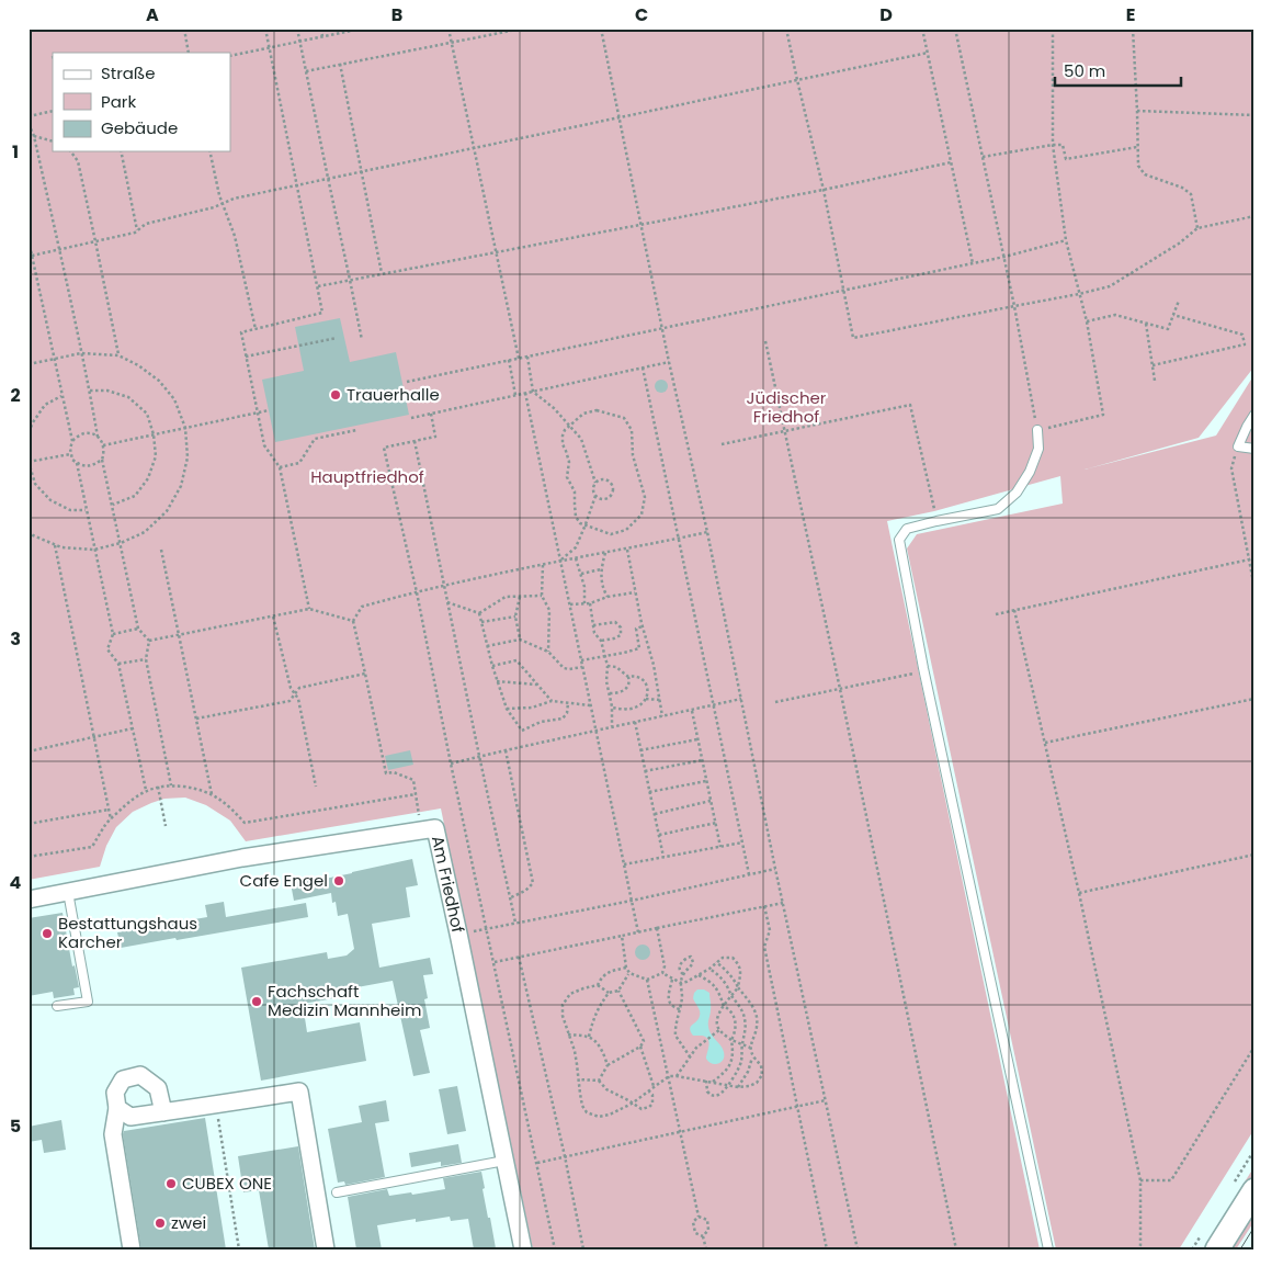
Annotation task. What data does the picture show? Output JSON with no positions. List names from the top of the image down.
{
  "streets": {
    "street": ["Am Friedhof"]
  },
  "parks": ["Jüdischer Friedhof", "Hauptfriedhof"],
  "places": [
    "Trauerhalle",
    "Cafe Engel",
    "Bestattungshaus Karcher",
    "Fachschaft Medizin Mannheim",
    "CUBEX ONE",
    "zwei"
  ],
  "legend": ["Straße", "Park", "Gebäude"],
  "scale_bar": "50 m",
  "grid": {
    "columns": [
      "A",
      "B",
      "C",
      "D",
      "E"
    ],
    "rows": [
      "1",
      "2",
      "3",
      "4",
      "5"
    ]
  }
}
